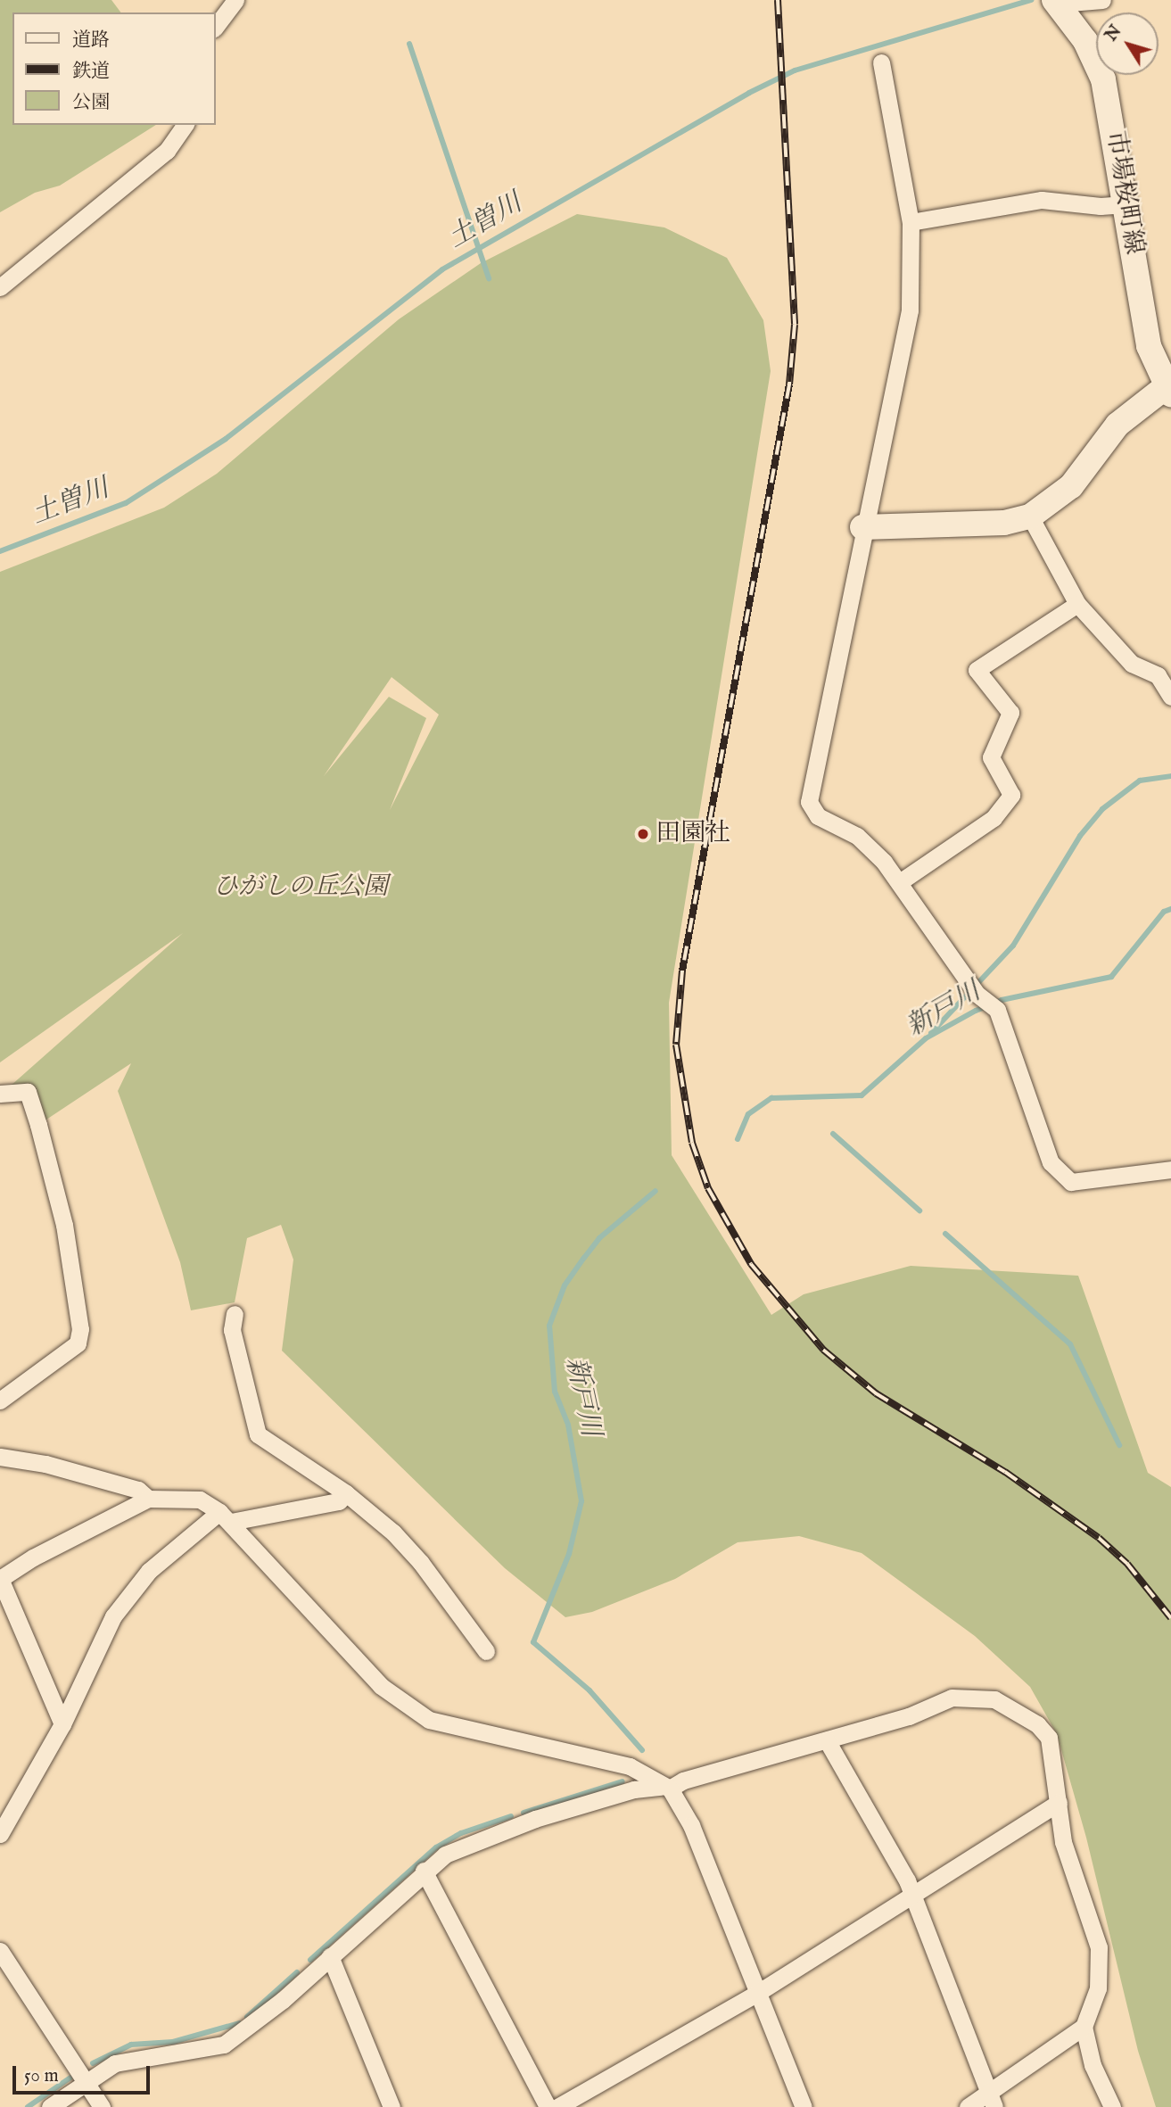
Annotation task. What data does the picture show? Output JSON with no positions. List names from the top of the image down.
{
  "streets": {
    "main road": ["市場桜町線"]
  },
  "water": ["土曽川", "新戸川"],
  "parks": ["ひがしの丘公園"],
  "places": ["田園社"],
  "legend": ["道路", "鉄道", "公園"],
  "scale_bar": "50 m",
  "north": "top left"
}
